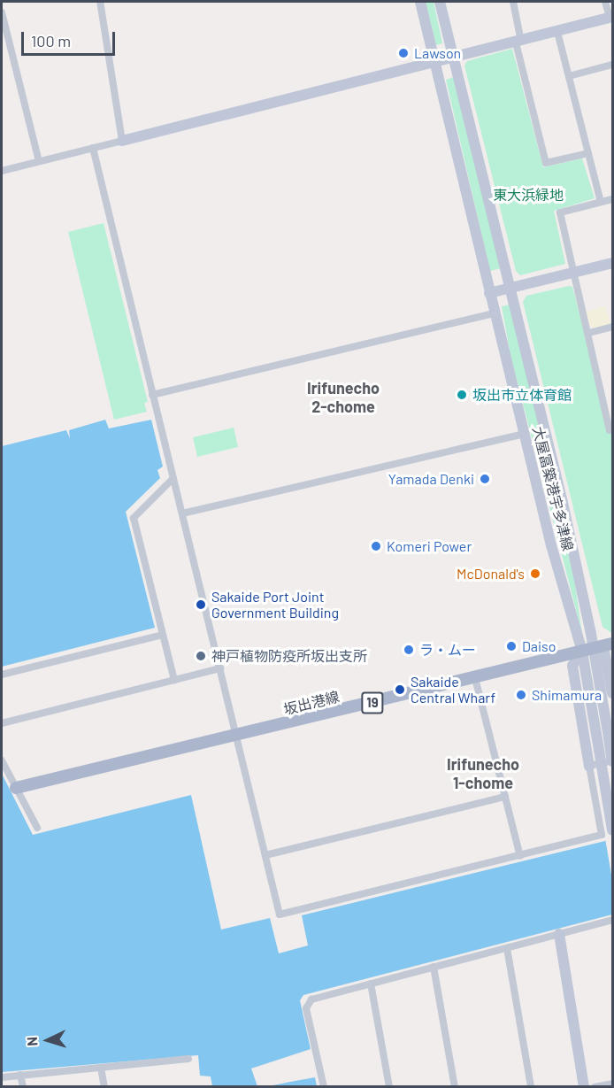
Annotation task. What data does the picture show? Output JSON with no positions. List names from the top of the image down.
{
  "streets": {
    "main road": ["大屋冨築港宇多津線", "坂出港線", "19"]
  },
  "crossings": [
    ["大屋冨築港宇多津線", "坂出港線"]
  ],
  "districts": ["Irifunecho 2-chome", "Irifunecho 1-chome"],
  "parks": ["東大浜緑地"],
  "places": [
    "Lawson",
    "坂出市立体育館",
    "Yamada Denki",
    "Komeri Power",
    "McDonald's",
    "Sakaide Port Joint Government Building",
    "Daiso",
    "ラ・ムー",
    "神戸植物防疫所坂出支所",
    "Sakaide Central Wharf",
    "Shimamura"
  ],
  "scale_bar": "100 m",
  "north": "left"
}
